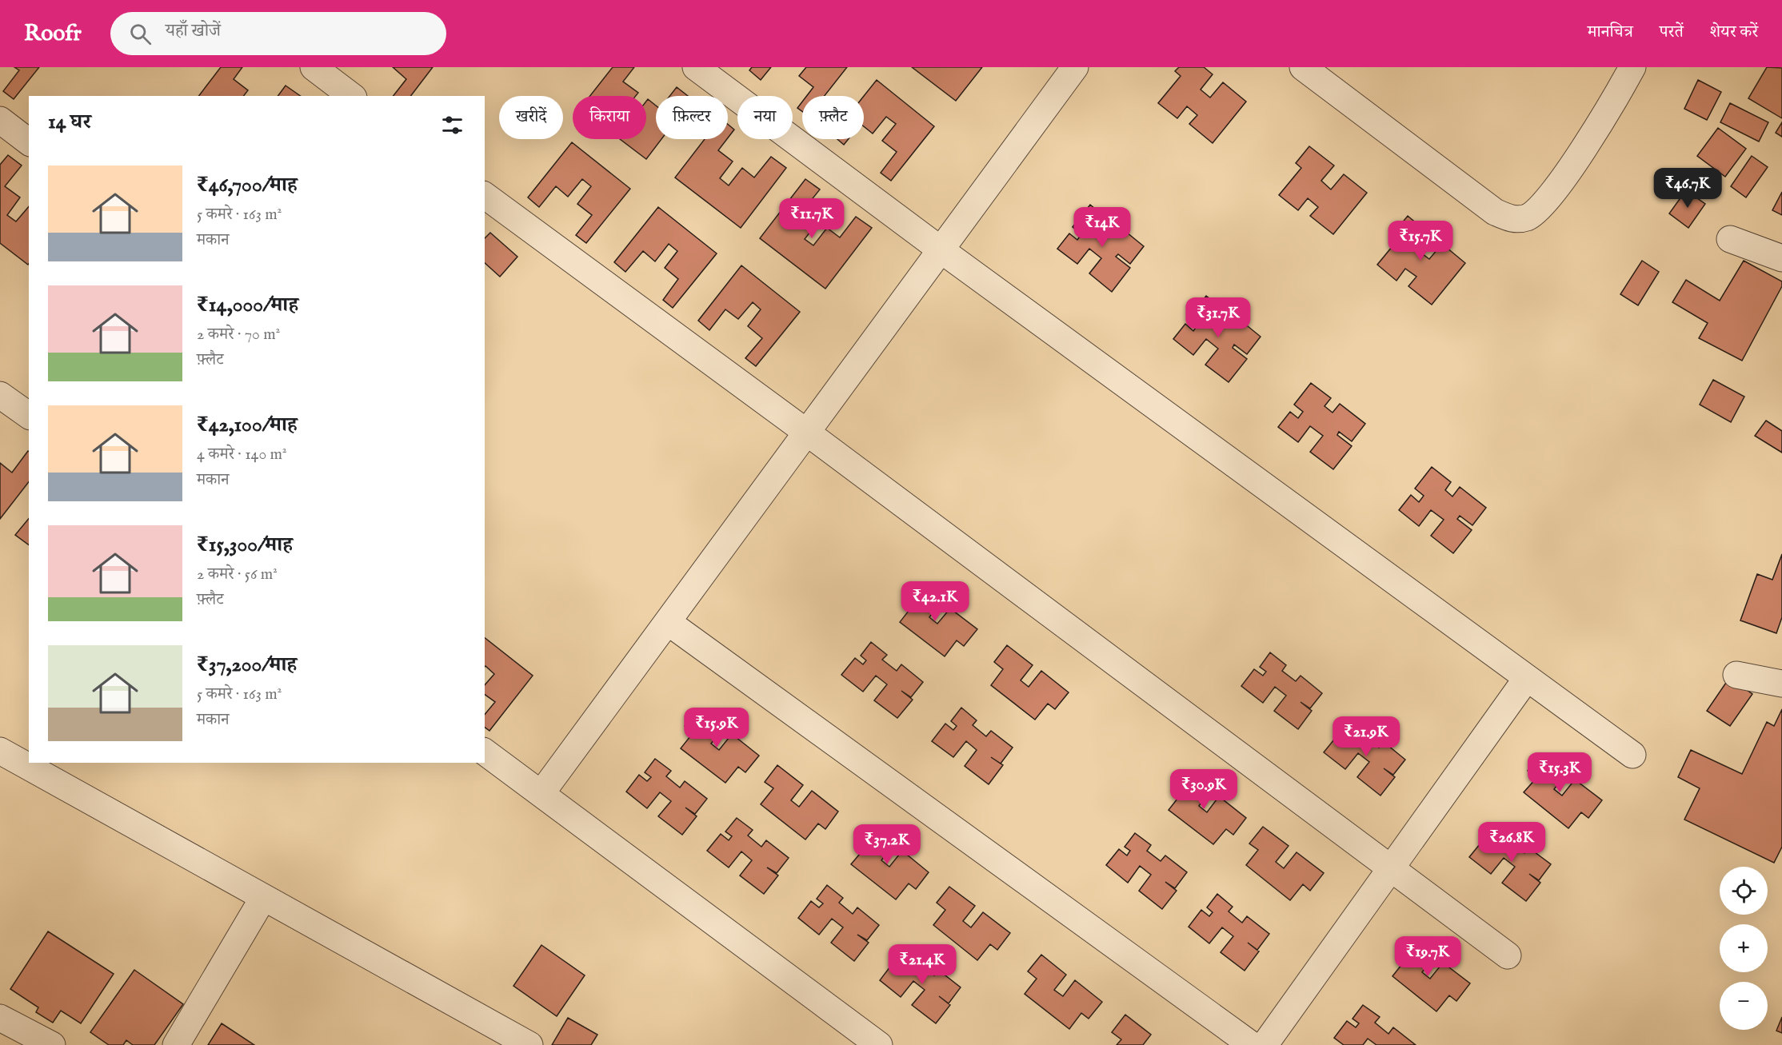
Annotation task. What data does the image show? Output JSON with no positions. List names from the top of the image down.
{
  "page": {
    "header": "Roofr",
    "search": "यहाँ खोजें",
    "nav": ["मानचित्र", "परतें", "शेयर करें"],
    "chip": [
      "खरीदें",
      "किराया",
      "फ़िल्टर",
      "नया",
      "फ़्लैट"
    ],
    "heading": "14 घर",
    "list": [
      {
        "name": "₹46,700/माह",
        "note": "5 कमरे · 163 m² · मकान"
      },
      {
        "name": "₹14,000/माह",
        "note": "2 कमरे · 70 m² · फ़्लैट"
      },
      {
        "name": "₹42,100/माह",
        "note": "4 कमरे · 140 m² · मकान"
      },
      {
        "name": "₹15,300/माह",
        "note": "2 कमरे · 56 m² · फ़्लैट"
      },
      {
        "name": "₹37,200/माह",
        "note": "5 कमरे · 163 m² · मकान"
      }
    ],
    "price": [
      "₹46.7K",
      "₹11.7K",
      "₹14K",
      "₹15.7K",
      "₹31.7K",
      "₹42.1K",
      "₹15.9K",
      "₹21.9K",
      "₹15.3K",
      "₹30.9K",
      "₹26.8K",
      "₹37.2K",
      "₹19.7K",
      "₹21.4K"
    ],
    "map_buttons": ["+", "−"]
  }
}
